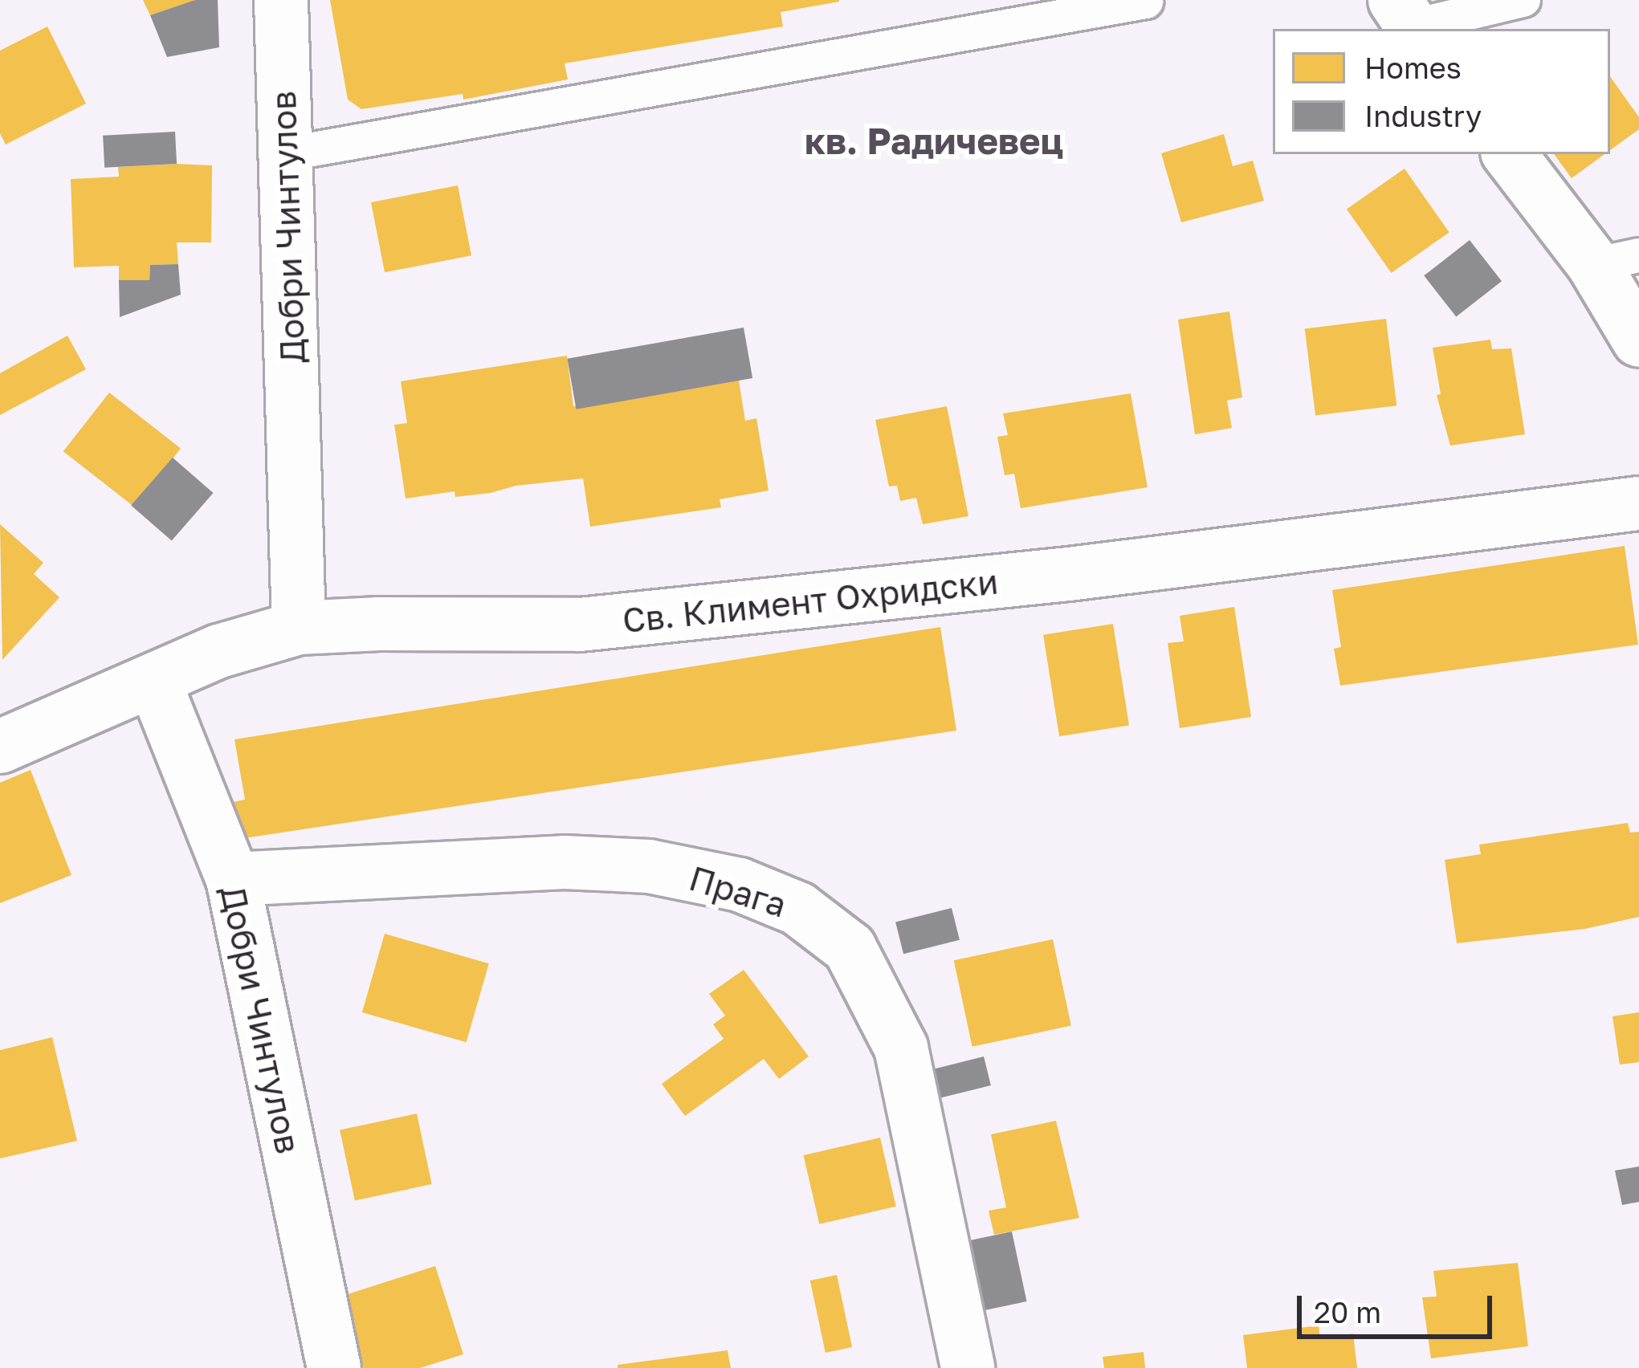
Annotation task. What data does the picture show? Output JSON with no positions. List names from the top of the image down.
{
  "streets": {
    "street": ["Добри Чинтулов", "Св. Климент Охридски", "Прага"]
  },
  "crossings": [
    ["Добри Чинтулов", "Св. Климент Охридски"],
    ["Добри Чинтулов", "Прага"]
  ],
  "districts": ["кв. Радичевец"],
  "legend": ["Homes", "Industry"],
  "scale_bar": "20 m"
}
